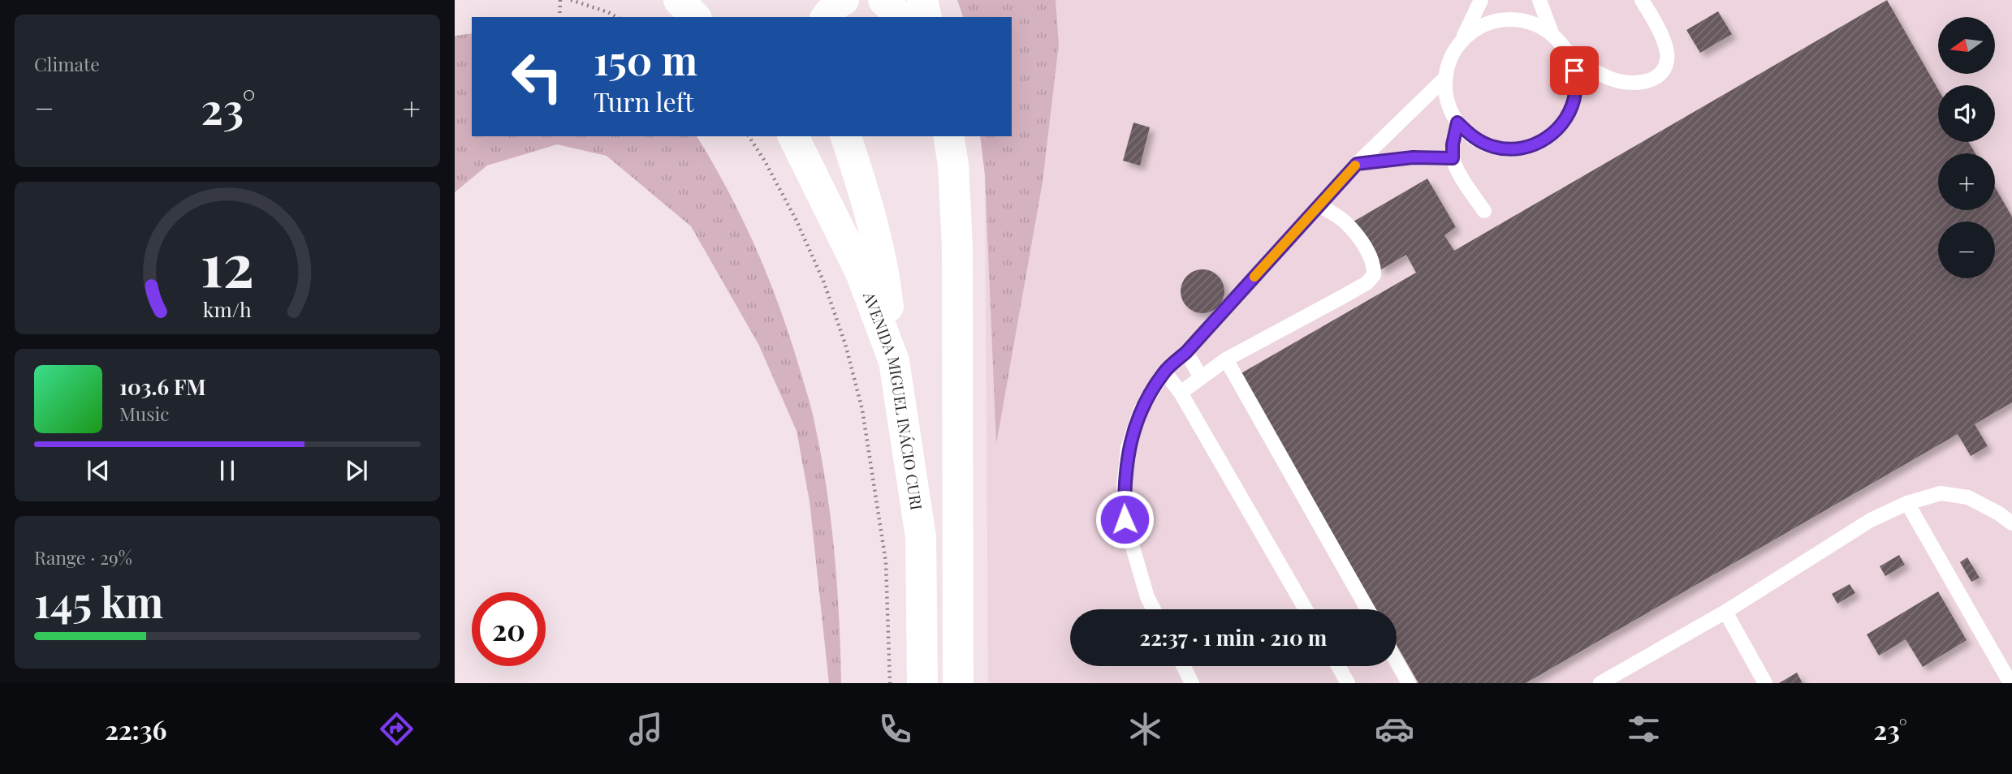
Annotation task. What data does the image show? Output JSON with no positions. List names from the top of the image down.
{
  "streets": {
    "street": ["AVENIDA MIGUEL INÁCIO CURI"]
  },
  "north": "left",
  "page": {
    "tile": [
      "Climate",
      ["Range · 29%", "145 km"]
    ],
    "map_buttons": ["+", "−"],
    "turn": ["150 m", "Turn left"],
    "heat": ["−", "23°", "+"],
    "song": ["103.6 FM", "Music"],
    "limit": "20",
    "trip": "22:37 · 1 min · 210 m",
    "tabs": ["22:36", "23°"],
    "gauge": ["12", "km/h"]
  }
}
